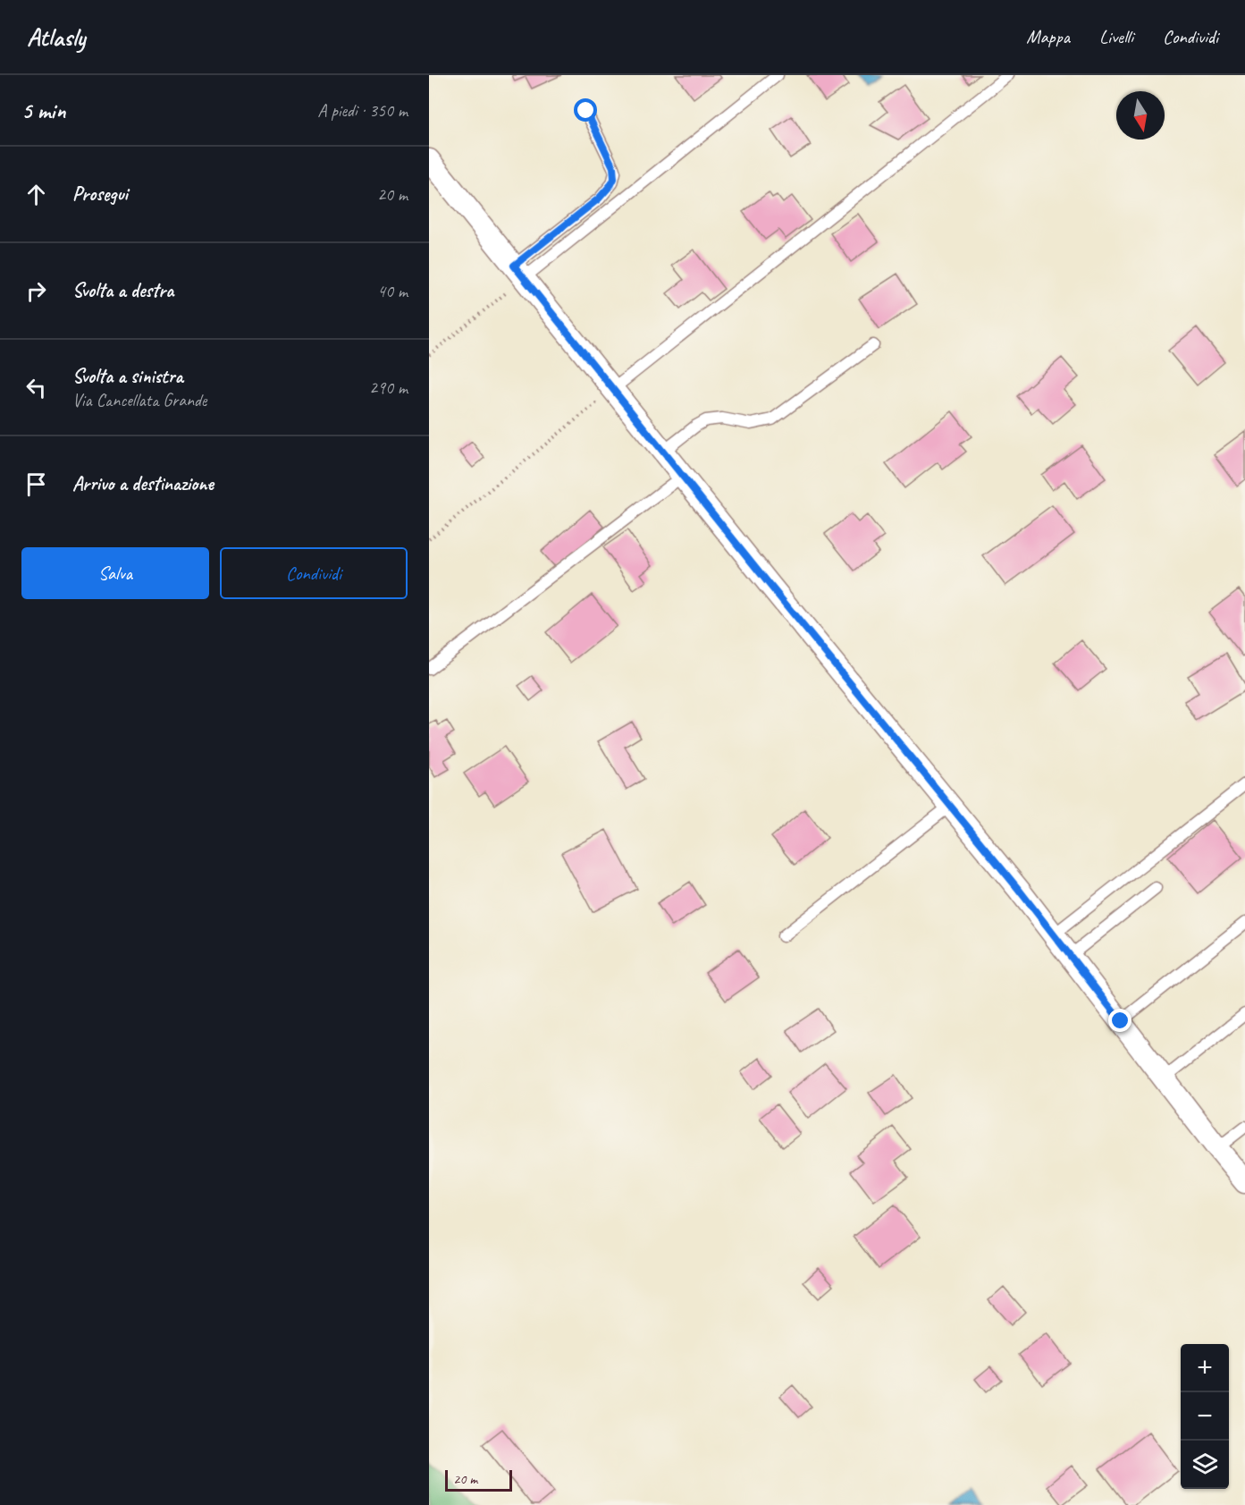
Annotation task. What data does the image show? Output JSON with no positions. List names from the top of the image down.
{
  "scale_bar": "20 m",
  "north": "bottom",
  "page": {
    "header": "Atlasly",
    "nav": ["Mappa", "Livelli", "Condividi"],
    "heading": ["5 min", "A piedi · 350 m"],
    "list": [
      ["Prosegui", "20 m"],
      ["Svolta a destra", "40 m"],
      ["Svolta a sinistra", "Via Cancellata Grande", "290 m"],
      "Arrivo a destinazione"
    ],
    "buttons": ["Salva", "Condividi"],
    "map_buttons": ["+", "−"],
    "scale": "20 m"
  }
}
